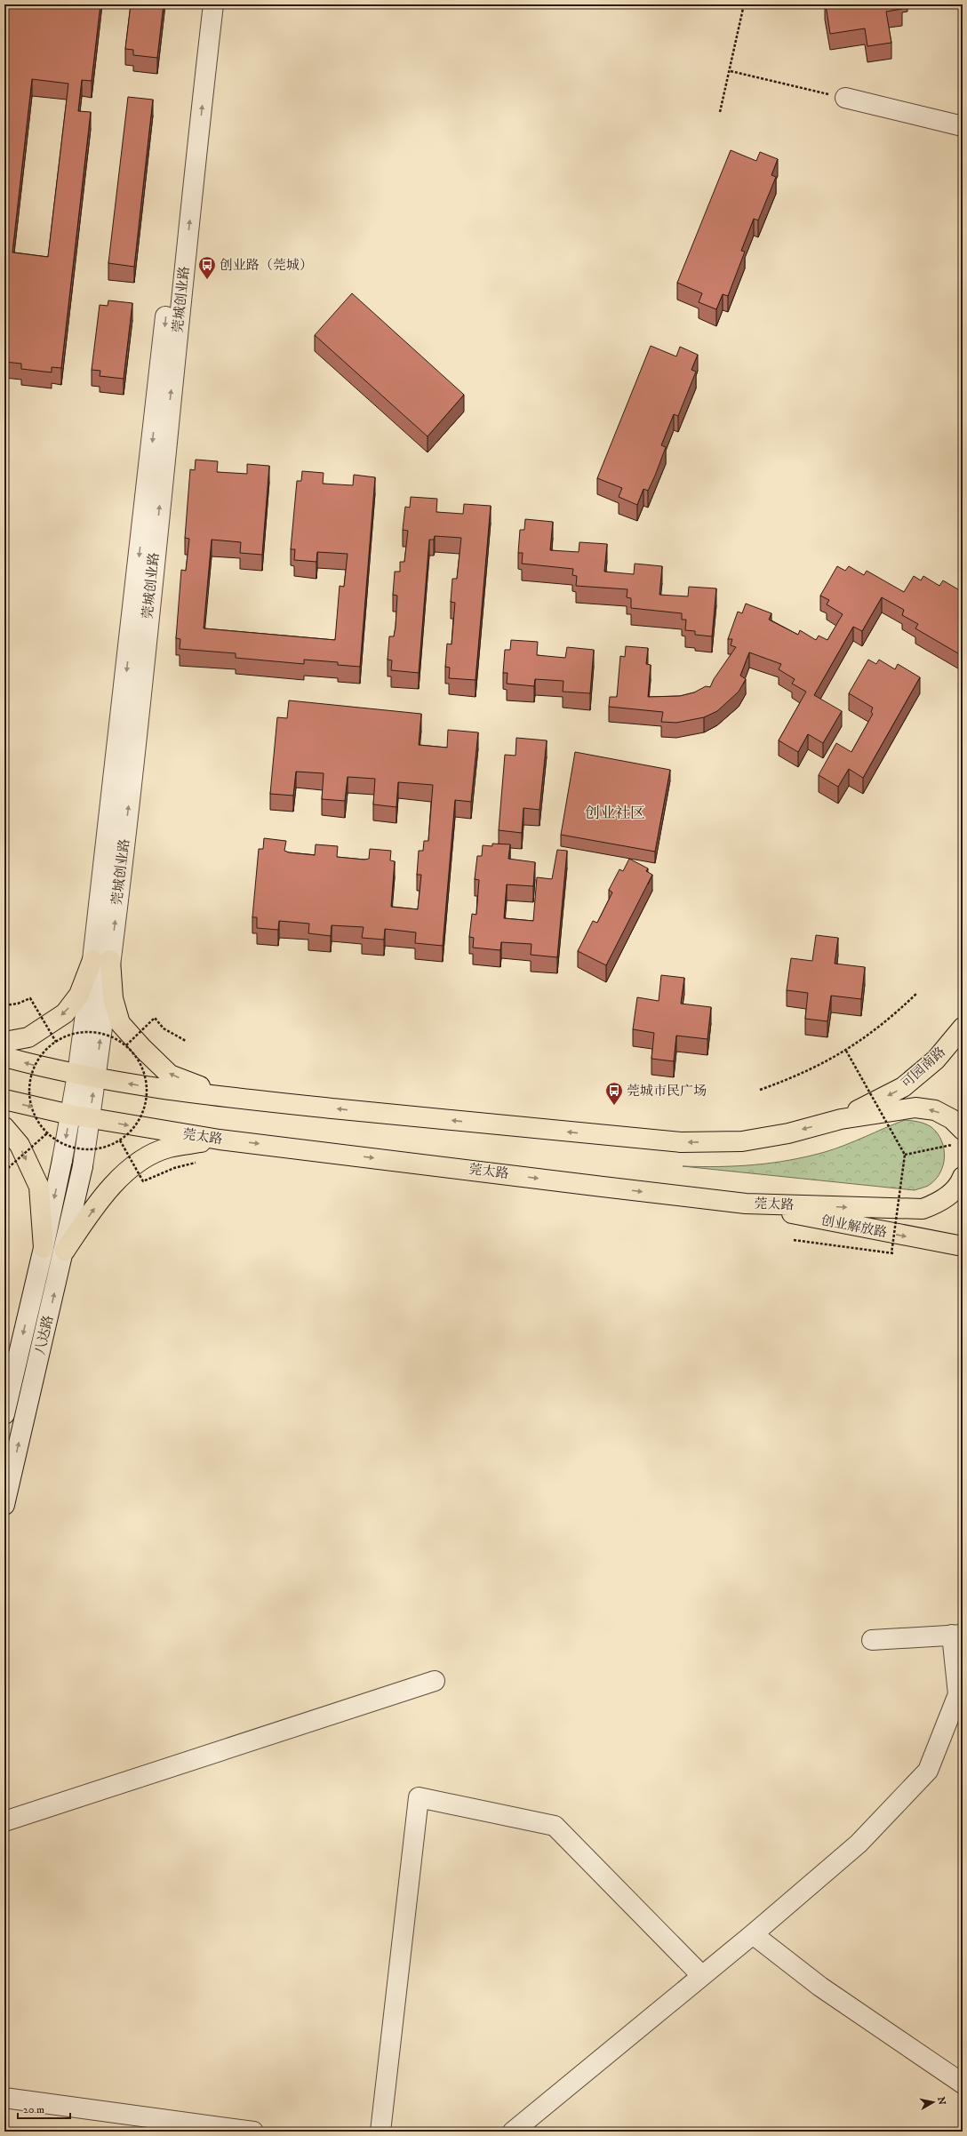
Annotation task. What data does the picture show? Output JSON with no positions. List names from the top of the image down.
{
  "streets": {
    "main road": ["可园南路", "莞太路", "创业解放路"],
    "street": ["莞城创业路", "八达路"]
  },
  "crossings": [
    ["莞城创业路", "莞太路"],
    ["莞城创业路", "八达路"],
    ["莞太路", "创业解放路"]
  ],
  "one_way": ["可园南路"],
  "districts": ["创业社区"],
  "places": {
    "bus stop": ["创业路（莞城）", "莞城市民广场"]
  },
  "scale_bar": "20 m",
  "north": "right"
}
